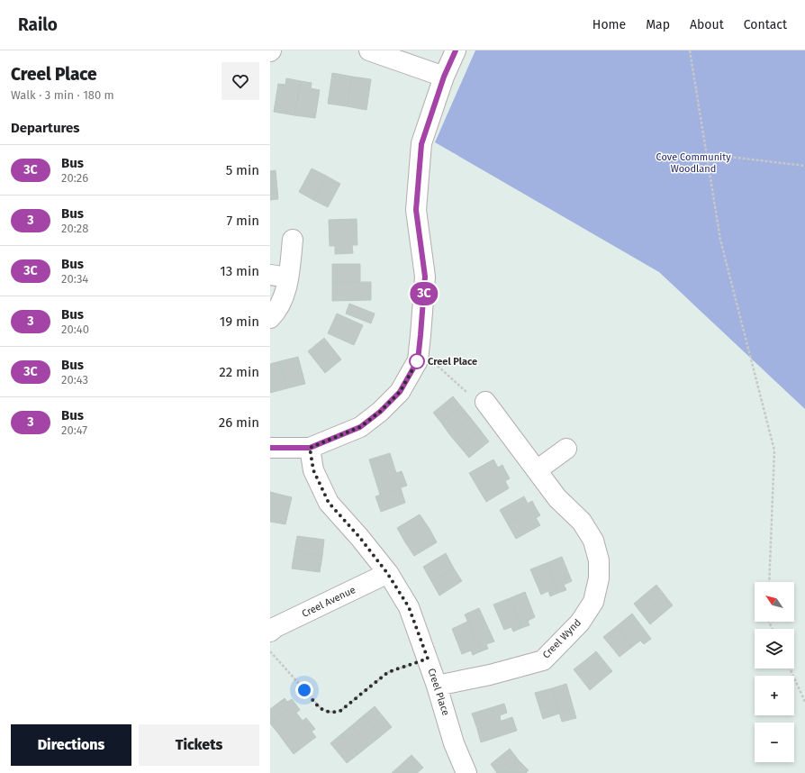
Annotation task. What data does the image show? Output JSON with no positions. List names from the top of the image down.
{
  "streets": {
    "street": ["Creel Avenue", "Creel Wynd", "Creel Place"]
  },
  "crossings": [
    ["Creel Avenue", "Creel Place"],
    ["Creel Wynd", "Creel Place"]
  ],
  "parks": ["Cove Community Woodland"],
  "places": ["Creel Place"],
  "lines": ["bus line 3C"],
  "north": "top left",
  "page": {
    "header": "Railo",
    "nav": [
      "Home",
      "Map",
      "About",
      "Contact"
    ],
    "heading": [
      ["Creel Place", "Walk · 3 min · 180 m"],
      "Departures"
    ],
    "on_map": "3C",
    "list": [
      {
        "mark": "3C",
        "name": "Bus",
        "note": "20:26",
        "value": "5 min"
      },
      {
        "mark": "3",
        "name": "Bus",
        "note": "20:28",
        "value": "7 min"
      },
      {
        "mark": "3C",
        "name": "Bus",
        "note": "20:34",
        "value": "13 min"
      },
      {
        "mark": "3",
        "name": "Bus",
        "note": "20:40",
        "value": "19 min"
      },
      {
        "mark": "3C",
        "name": "Bus",
        "note": "20:43",
        "value": "22 min"
      },
      {
        "mark": "3",
        "name": "Bus",
        "note": "20:47",
        "value": "26 min"
      }
    ],
    "map_buttons": ["+", "−"],
    "buttons": ["Directions", "Tickets"]
  }
}
